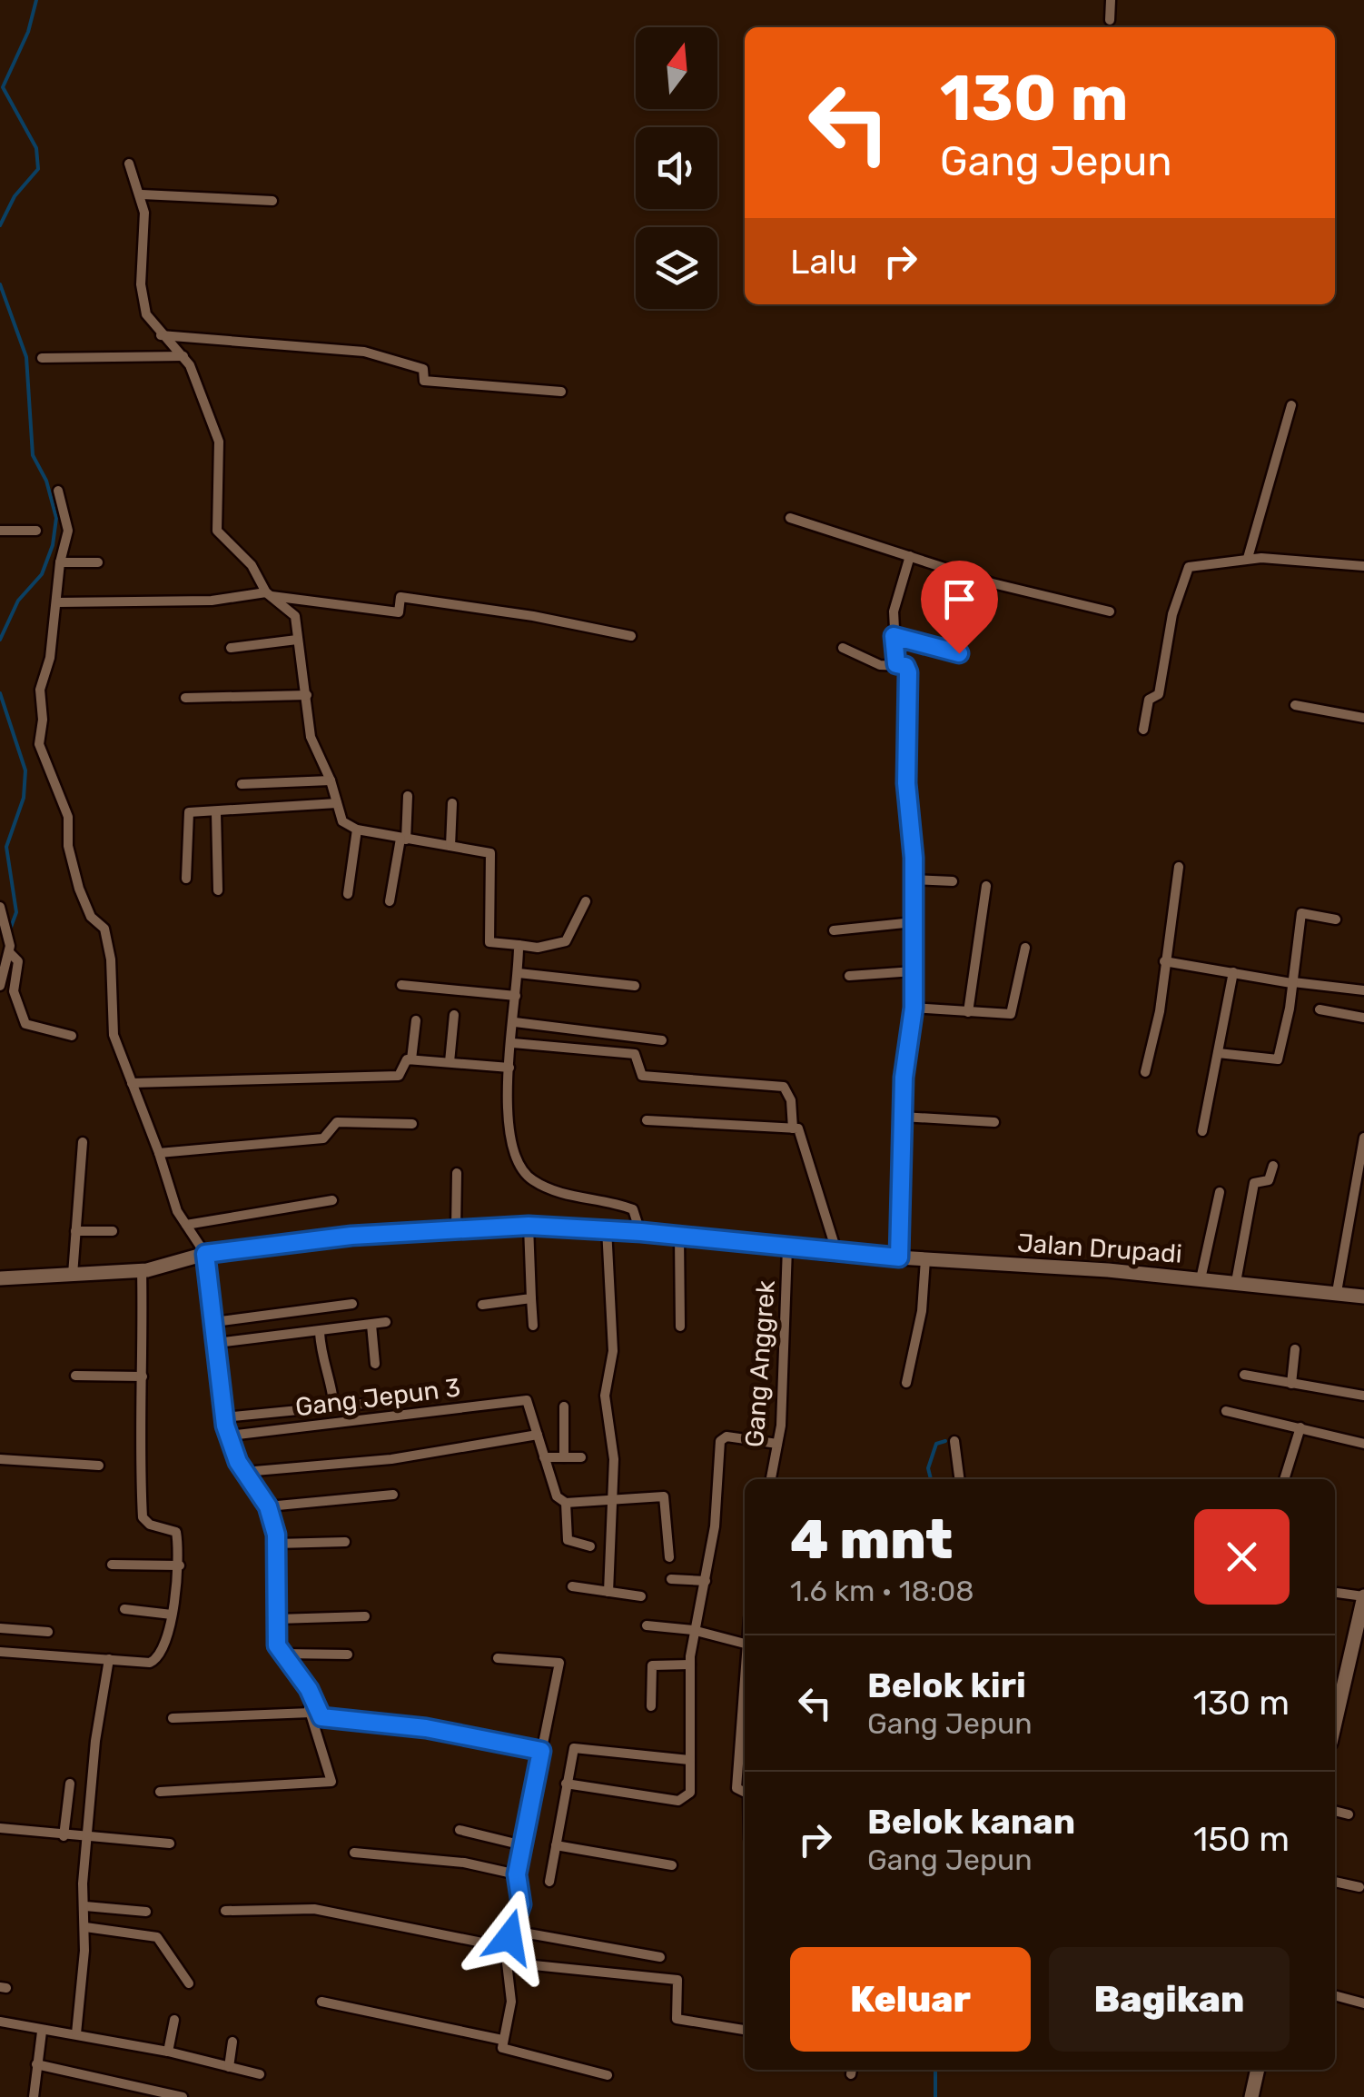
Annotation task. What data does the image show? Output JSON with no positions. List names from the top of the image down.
{
  "streets": {
    "street": ["Jalan Drupadi", "Gang Anggrek", "Gang Jepun 3"]
  },
  "crossings": [
    ["Jalan Drupadi", "Gang Anggrek"]
  ],
  "north": "top",
  "page": {
    "turn": ["130 m", "Gang Jepun"],
    "then": "Lalu",
    "heading": ["4 mnt", "1.6 km · 18:08"],
    "list": [
      {
        "name": "Belok kiri",
        "note": "Gang Jepun",
        "value": "130 m"
      },
      {
        "name": "Belok kanan",
        "note": "Gang Jepun",
        "value": "150 m"
      }
    ],
    "buttons": ["Keluar", "Bagikan"]
  }
}
